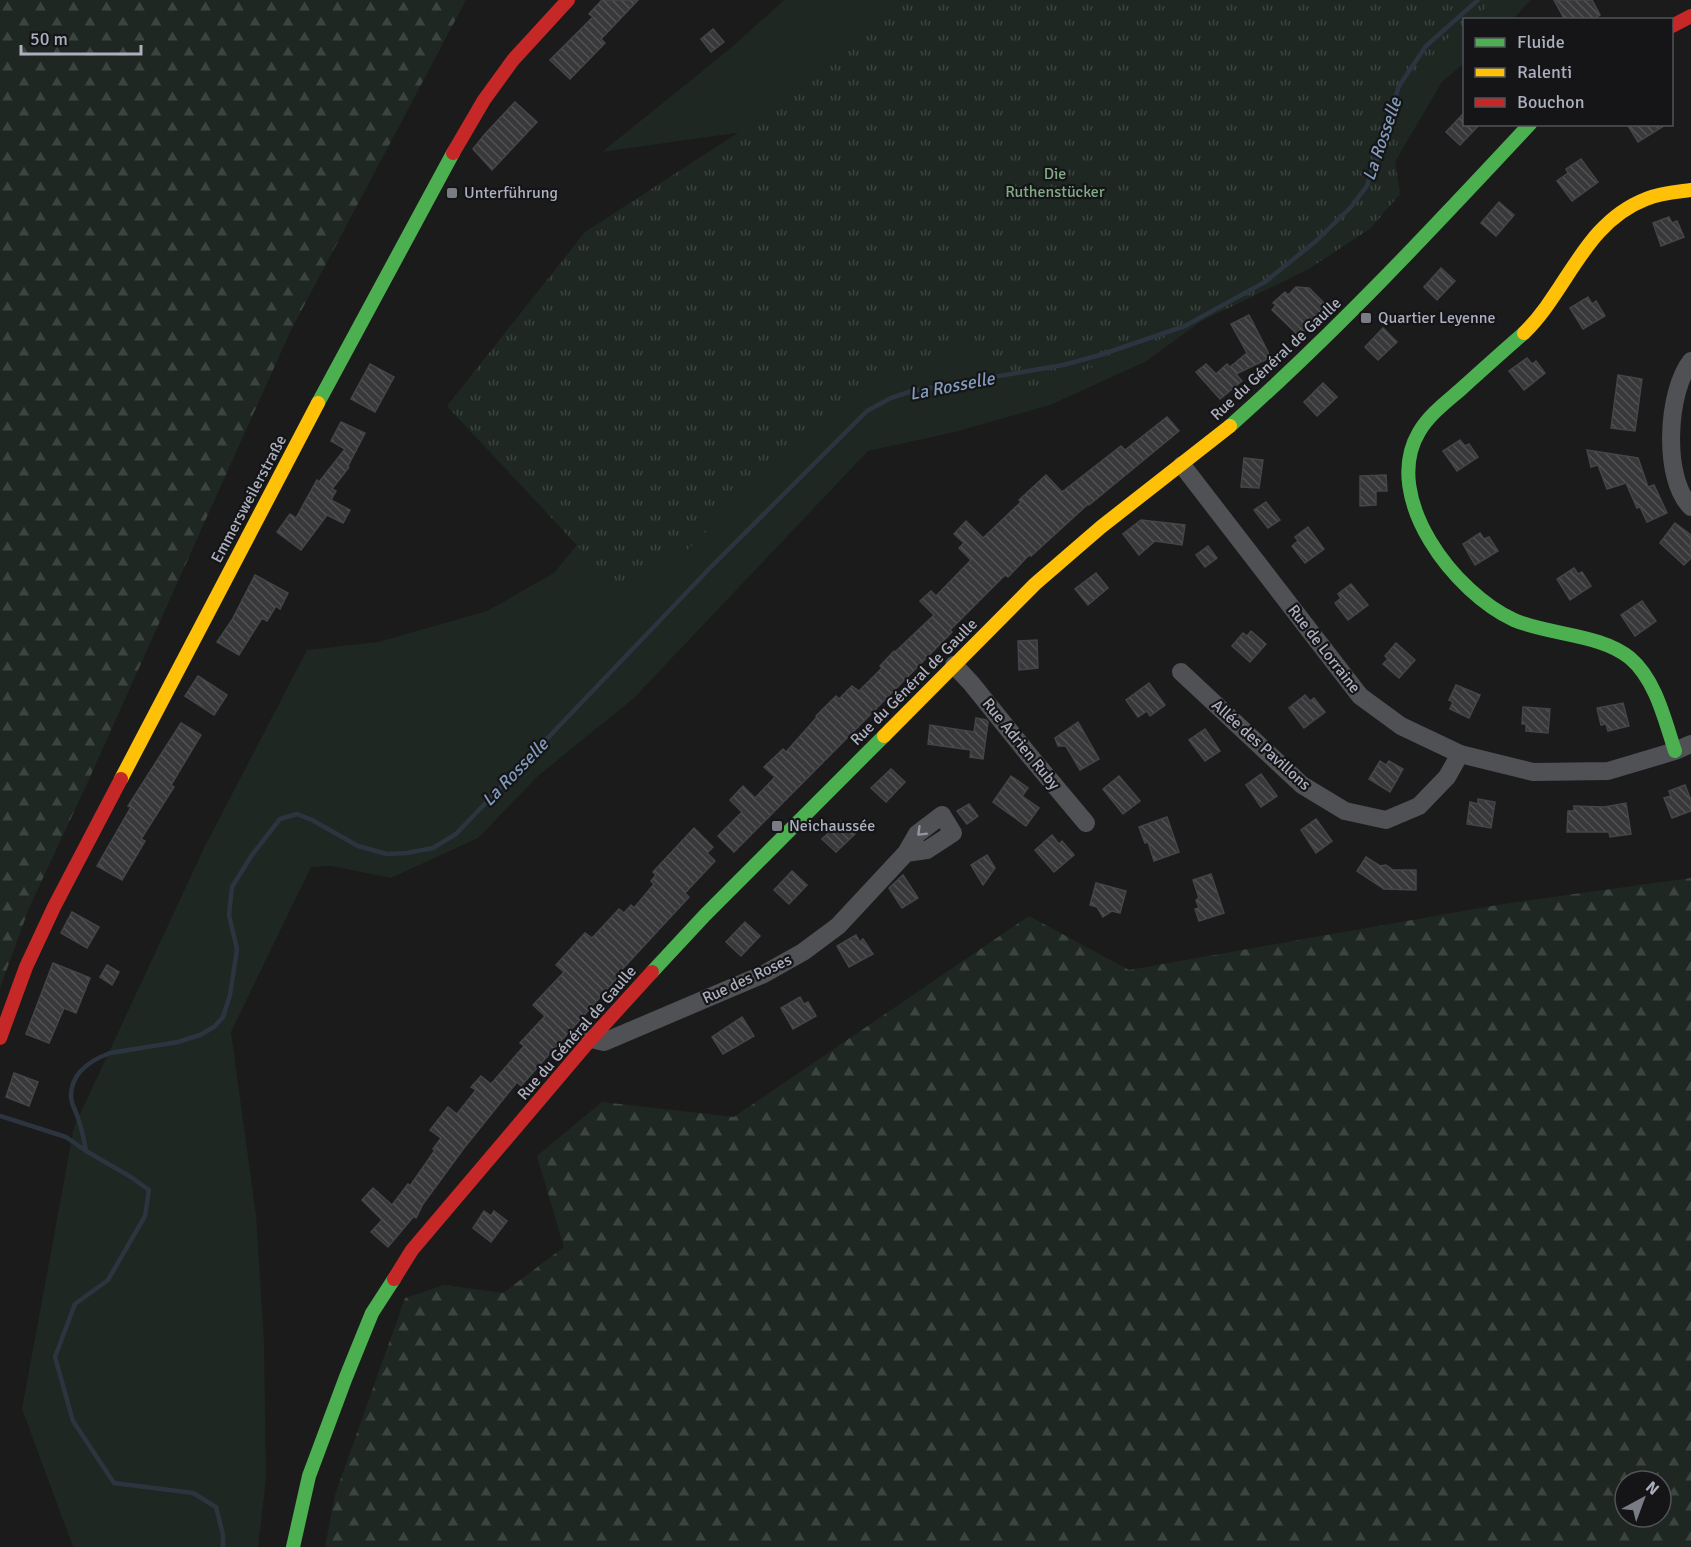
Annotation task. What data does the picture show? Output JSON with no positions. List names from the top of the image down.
{
  "streets": {
    "main road": ["Rue du Général de Gaulle", "Emmersweilerstraße"],
    "street": [
      "Rue de Lorraine",
      "Rue Adrien Ruby",
      "Allée des Pavillons",
      "Rue des Roses"
    ]
  },
  "crossings": [
    ["Rue du Général de Gaulle", "Rue de Lorraine"],
    ["Rue du Général de Gaulle", "Rue Adrien Ruby"],
    ["Rue du Général de Gaulle", "Rue des Roses"],
    ["Rue de Lorraine", "Allée des Pavillons"]
  ],
  "water": ["La Rosselle"],
  "parks": ["Die Ruthenstücker"],
  "places": {
    "transit": ["Unterführung", "Quartier Leyenne", "Neichaussée"]
  },
  "legend": ["Fluide", "Ralenti", "Bouchon"],
  "scale_bar": "50 m",
  "north": "top right"
}
